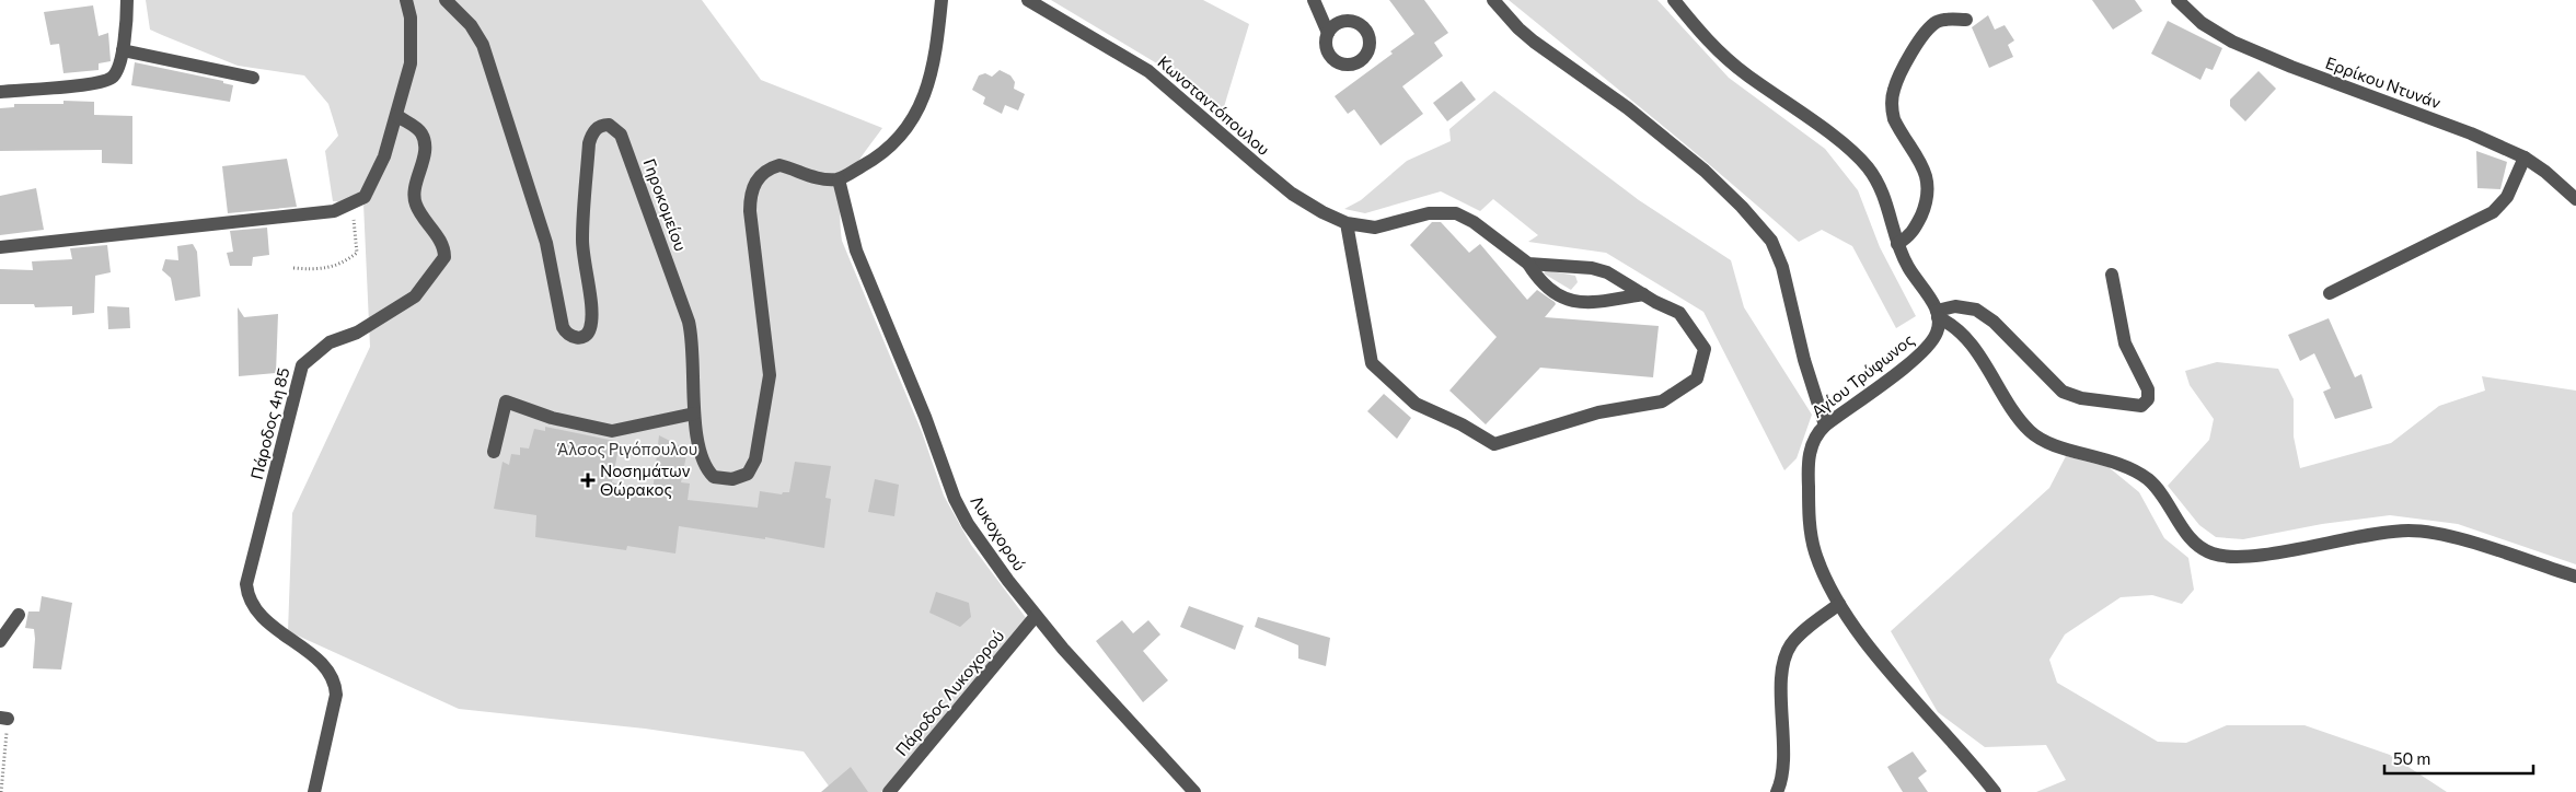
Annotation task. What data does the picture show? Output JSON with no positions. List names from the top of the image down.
{
  "streets": {
    "street": [
      "Ερρίκου Ντυνάν",
      "Κωνσταντόπουλου",
      "Γηροκομείου",
      "Αγίου Τρύφωνος",
      "Πάροδος 4η 85",
      "Λυκοχορού",
      "Πάροδος Λυκοχορού"
    ]
  },
  "crossings": [
    ["Γηροκομείου", "Λυκοχορού"],
    ["Λυκοχορού", "Πάροδος Λυκοχορού"]
  ],
  "parks": ["Άλσος Ριγόπουλου"],
  "places": {
    "health": ["Νοσημάτων Θώρακος"]
  },
  "scale_bar": "50 m"
}
